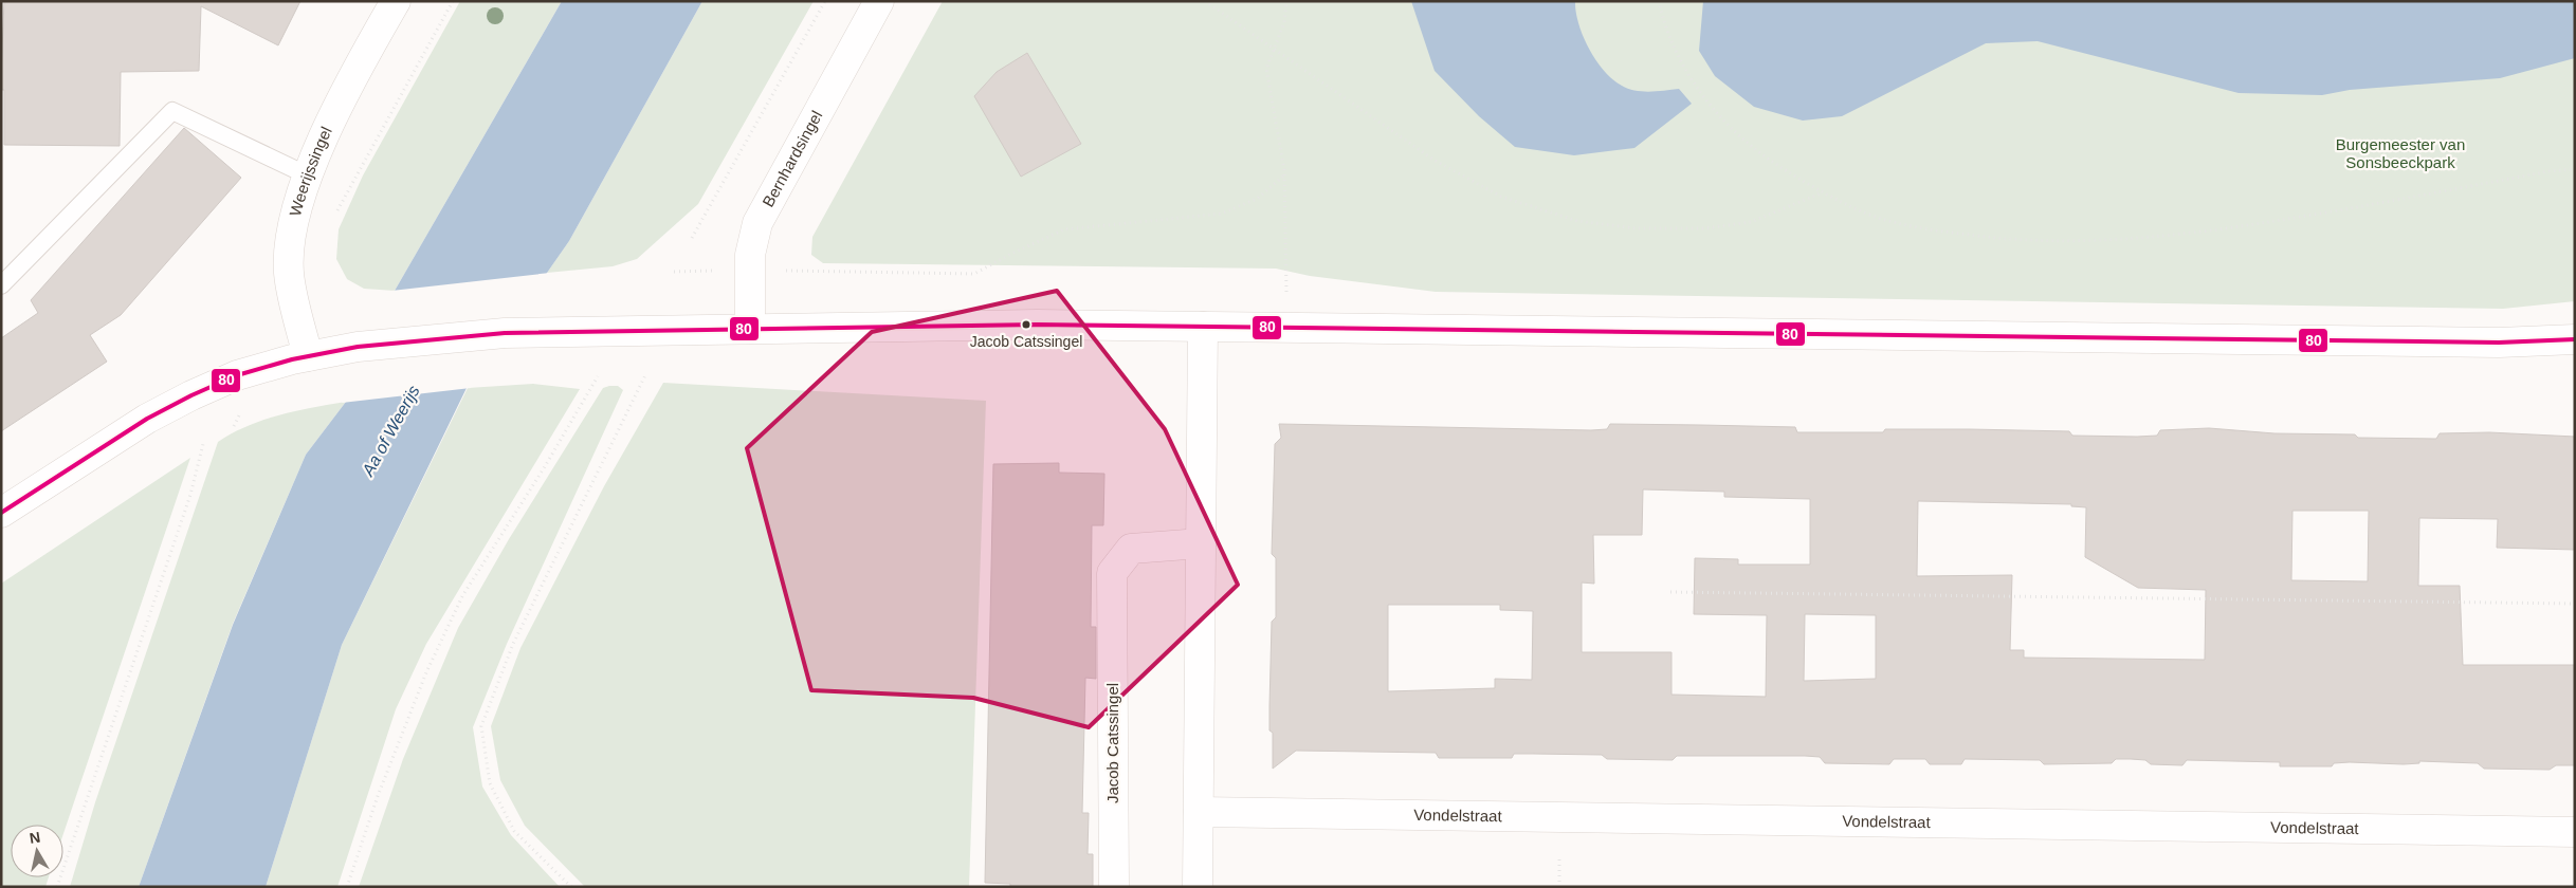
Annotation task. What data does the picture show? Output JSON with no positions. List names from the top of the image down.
{
  "streets": {
    "street": [
      "Bernhardsingel",
      "Weerijssingel",
      "Jacob Catssingel",
      "Vondelstraat"
    ]
  },
  "water": ["Aa of Weerijs"],
  "parks": ["Burgemeester van Sonsbeeckpark"],
  "places": ["Jacob Catssingel"],
  "lines": ["transit line 80"],
  "north": "top"
}
